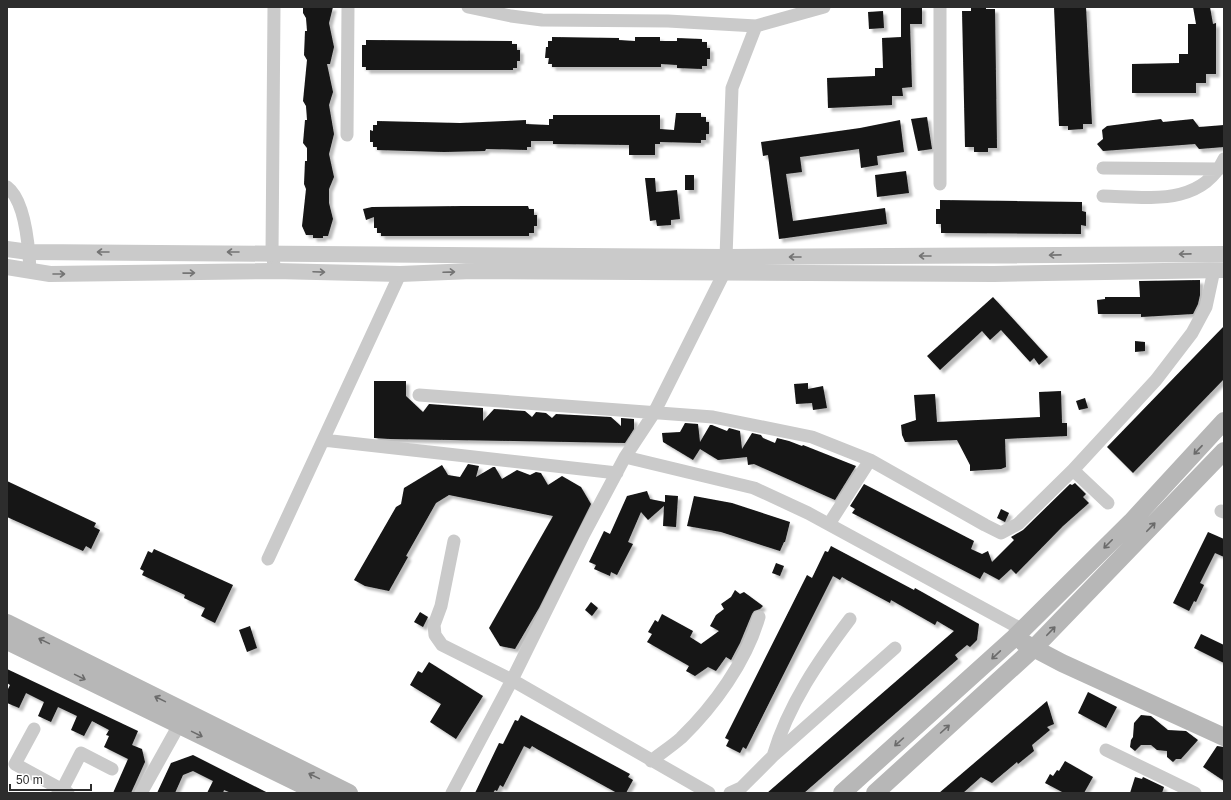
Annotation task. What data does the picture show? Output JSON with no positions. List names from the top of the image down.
{
  "scale_bar": "50 m"
}
